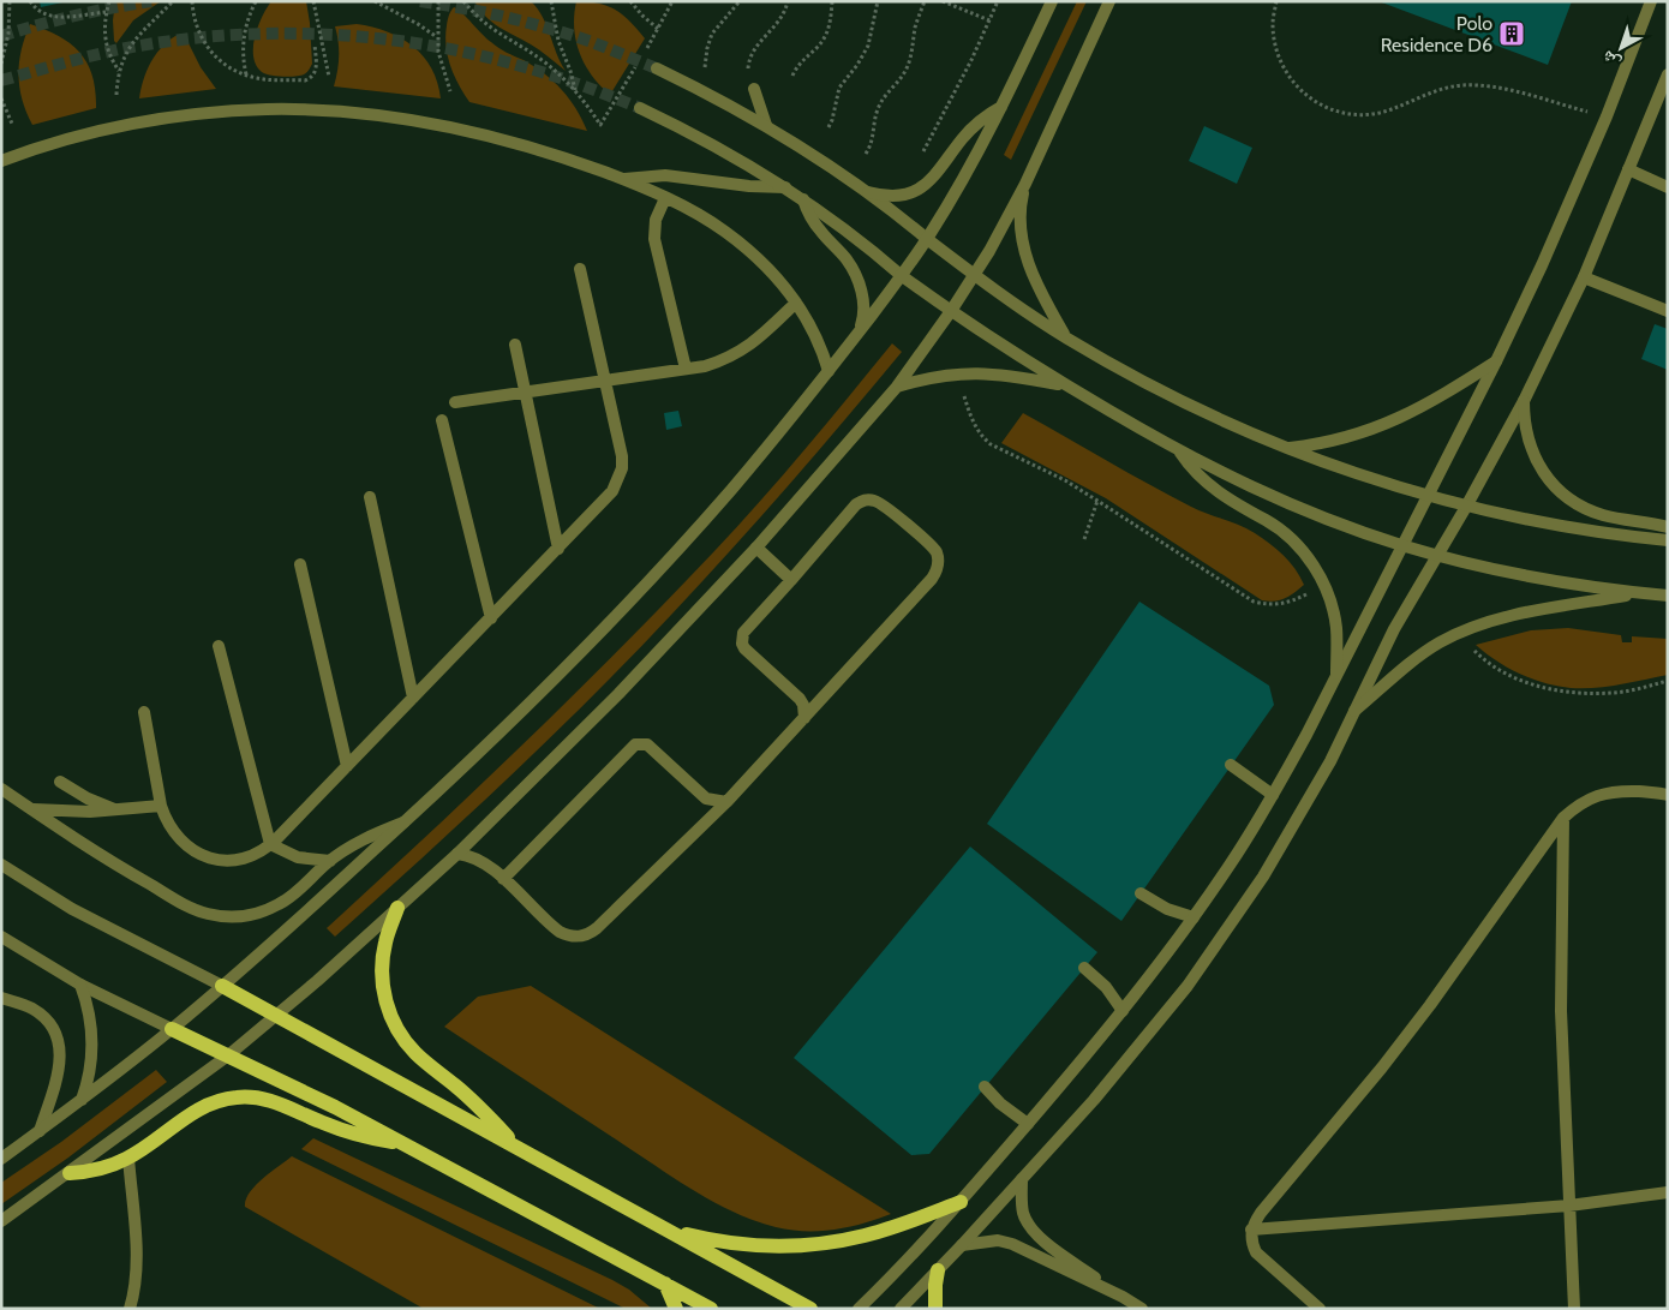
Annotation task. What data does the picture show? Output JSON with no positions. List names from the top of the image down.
{
  "places": {
    "building": ["Polo Residence D6"]
  },
  "north": "bottom left"
}
